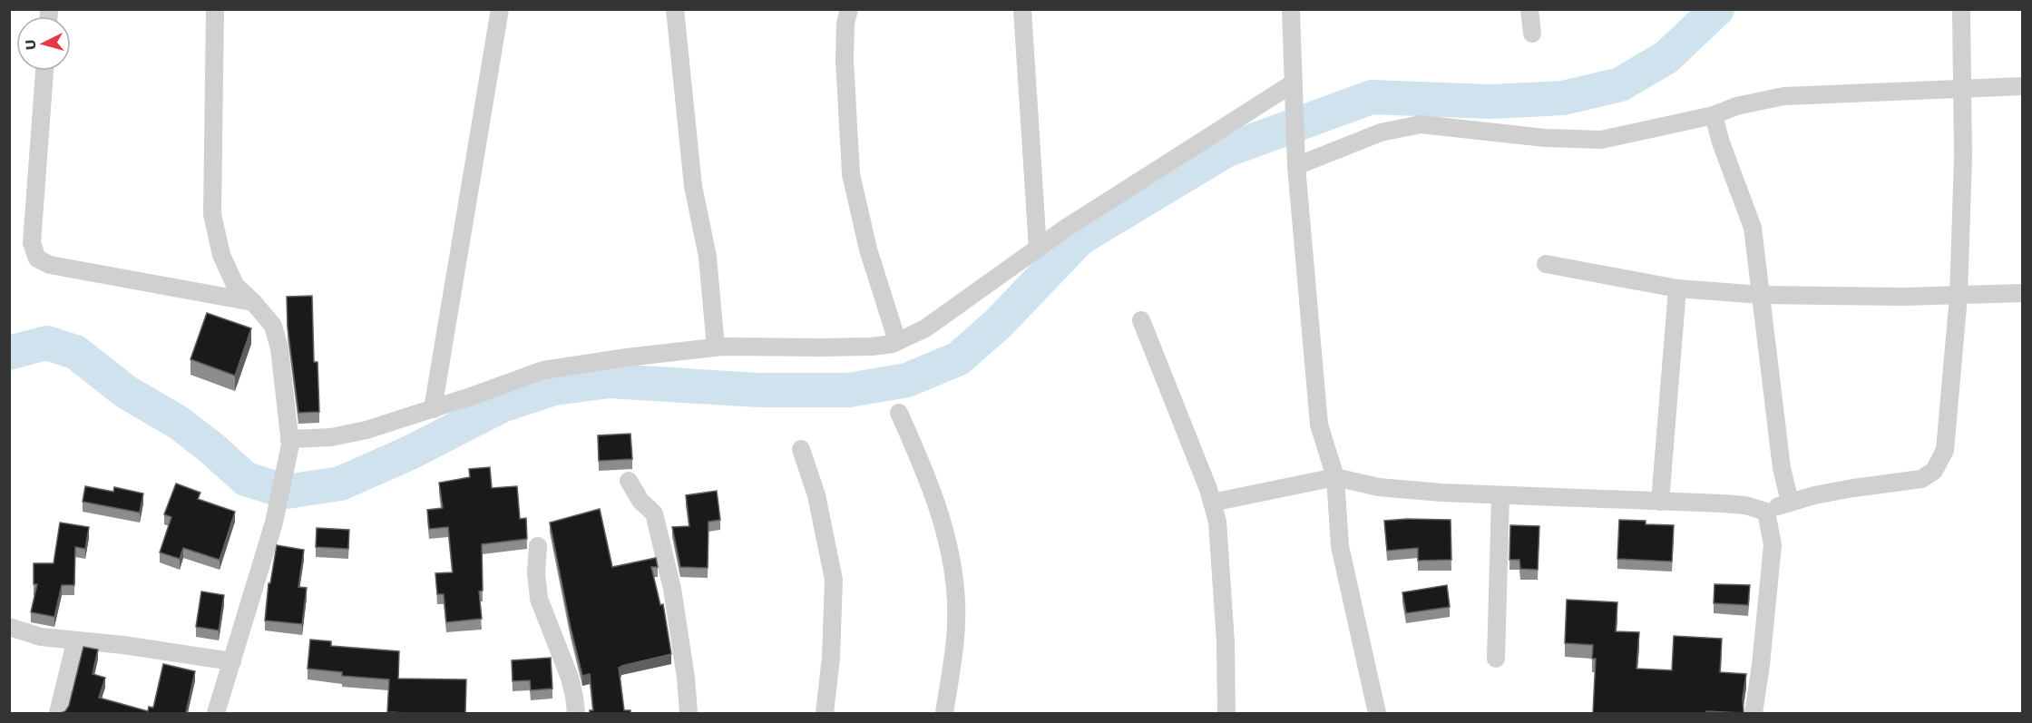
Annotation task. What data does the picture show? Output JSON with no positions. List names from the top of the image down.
{
  "north": "left"
}
